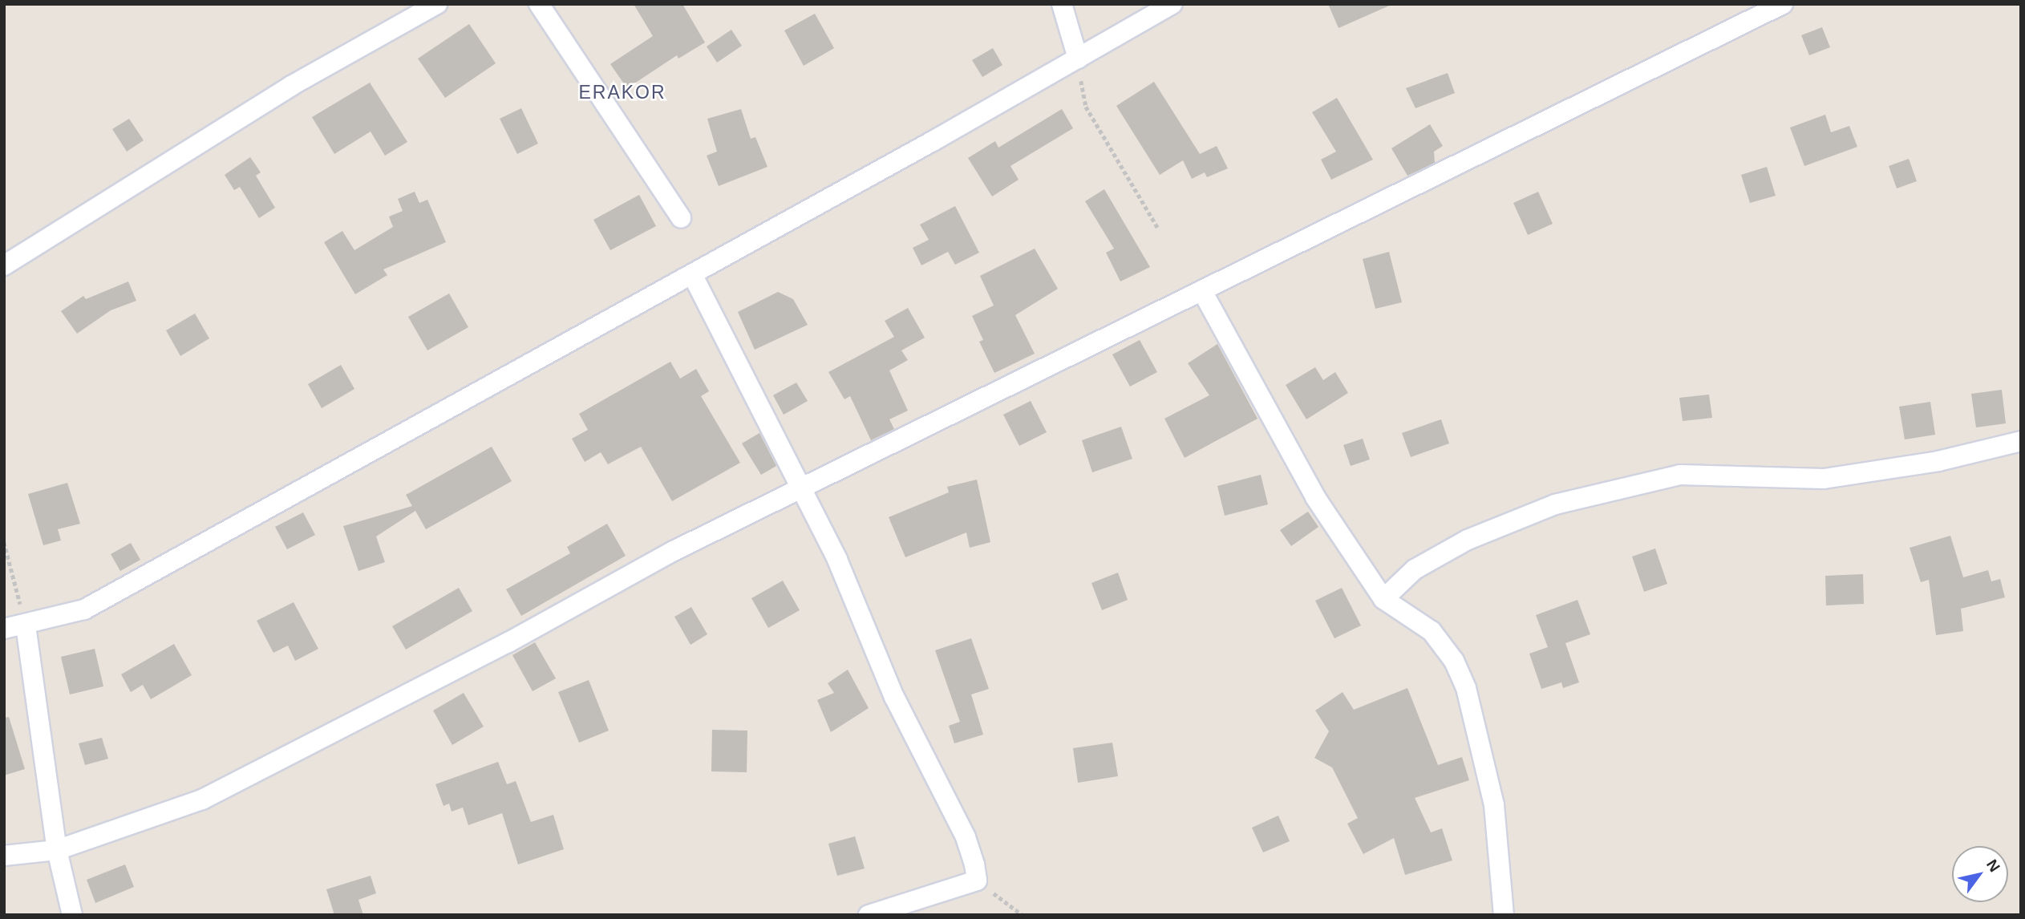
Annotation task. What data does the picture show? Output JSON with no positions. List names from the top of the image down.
{
  "districts": ["ERAKOR"],
  "north": "top right"
}
